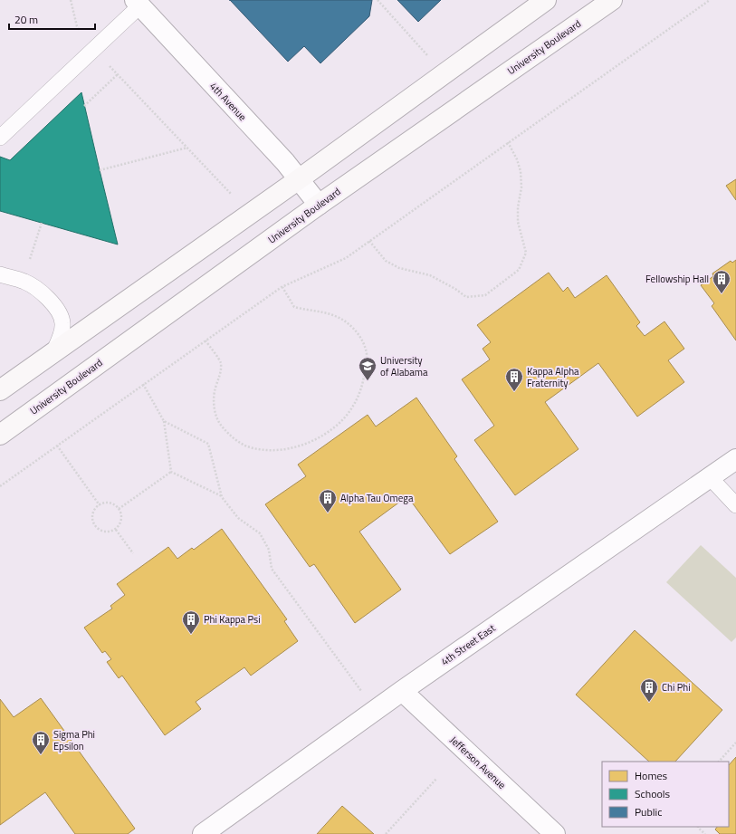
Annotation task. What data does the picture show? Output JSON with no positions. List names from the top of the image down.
{
  "streets": {
    "main road": ["University Boulevard"],
    "street": ["4th Avenue", "4th Street East", "Jefferson Avenue"]
  },
  "crossings": [
    ["University Boulevard", "4th Avenue"],
    ["4th Street East", "Jefferson Avenue"]
  ],
  "places": {
    "building": [
      "Fellowship Hall",
      "Kappa Alpha Fraternity",
      "Alpha Tau Omega",
      "Phi Kappa Psi",
      "Chi Phi",
      "Sigma Phi Epsilon"
    ],
    "school or university": ["University of Alabama"]
  },
  "legend": ["Homes", "Schools", "Public"],
  "scale_bar": "20 m"
}
